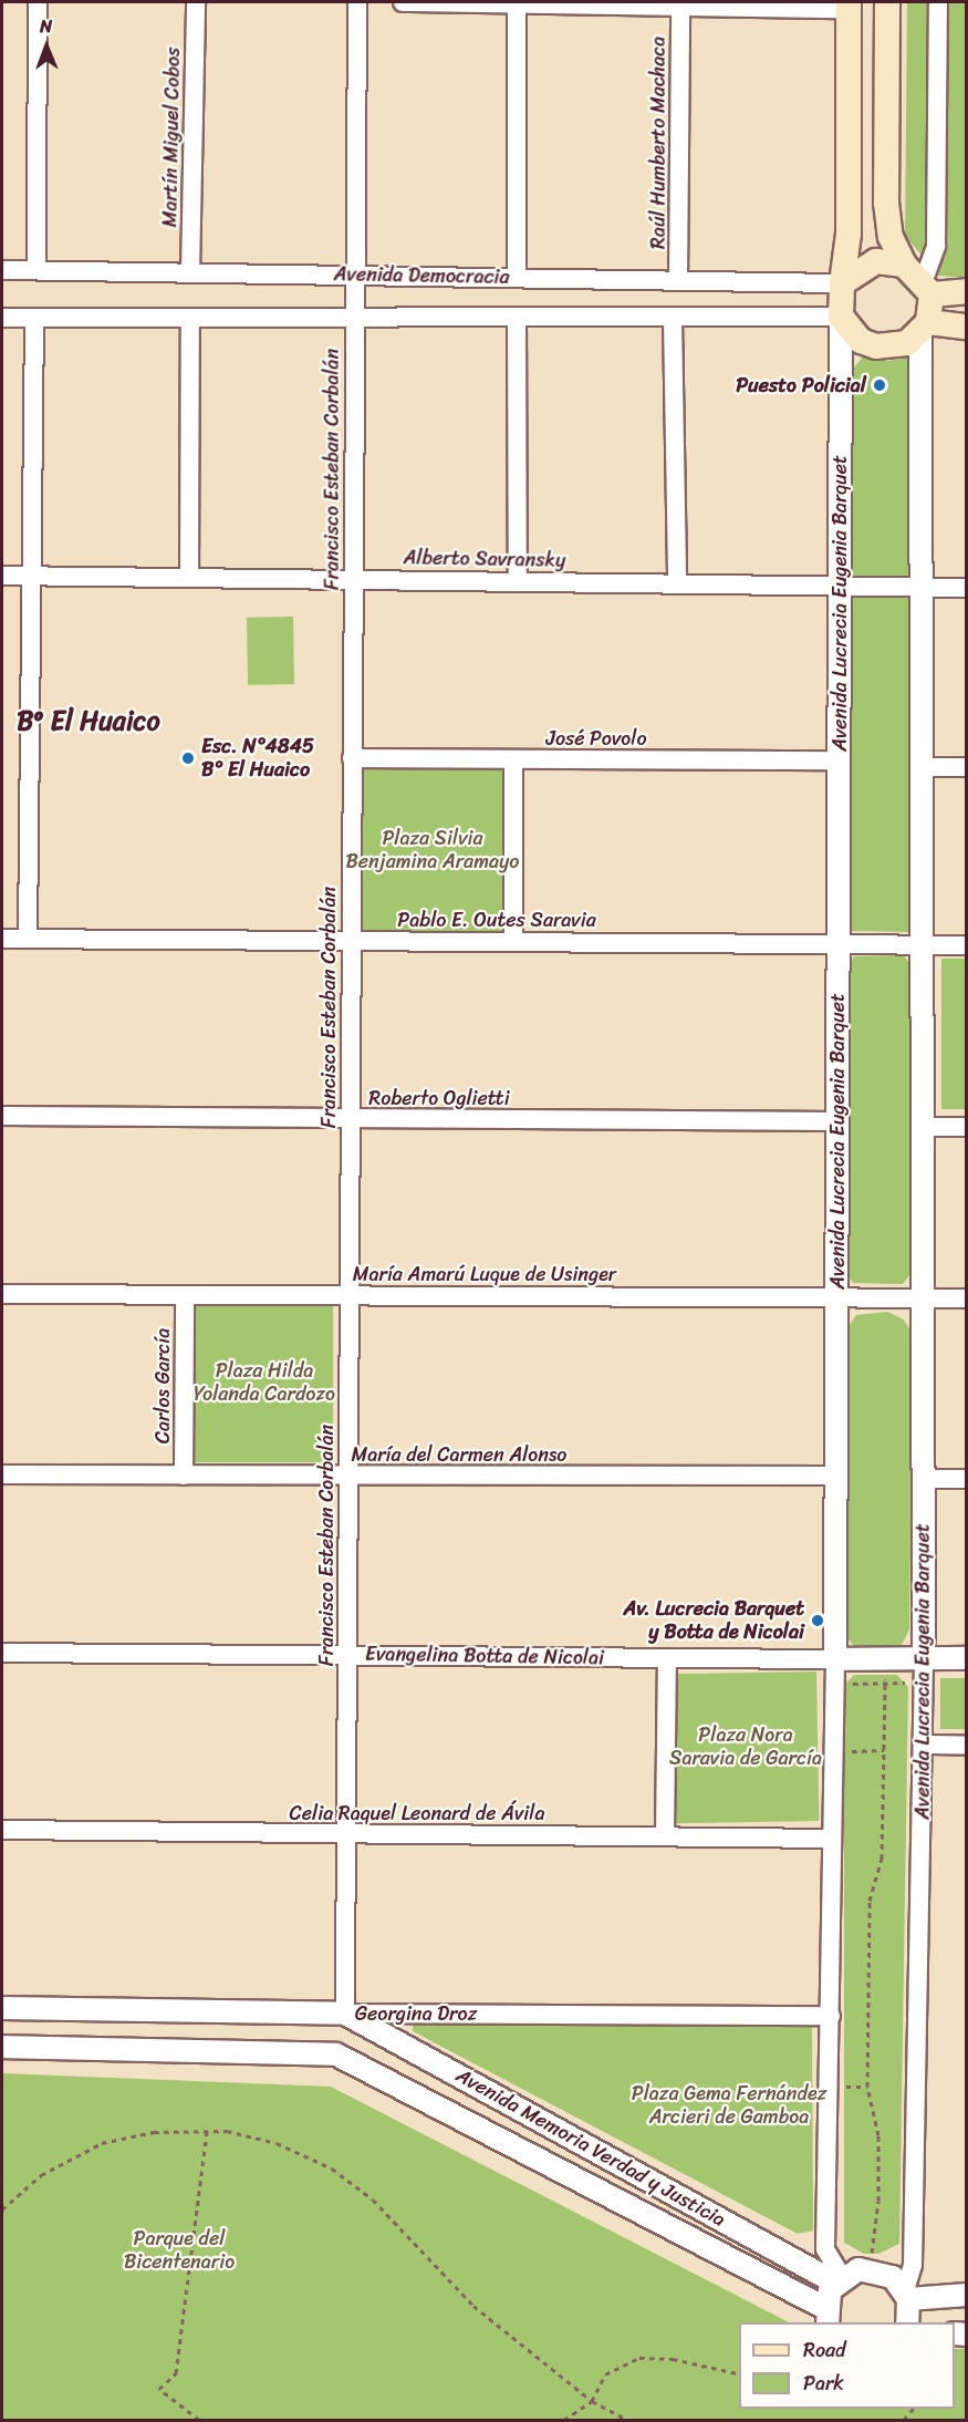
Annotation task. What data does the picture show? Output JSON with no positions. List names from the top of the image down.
{
  "streets": {
    "main road": ["Avenida Lucrecia Eugenia Barquet"],
    "street": [
      "Martín Miguel Cobos",
      "Raúl Humberto Machaca",
      "Avenida Democracia",
      "Francisco Esteban Corbalán",
      "Alberto Savransky",
      "José Povolo",
      "Pablo E. Outes Saravia",
      "Roberto Oglietti",
      "María Amarú Luque de Usinger",
      "Carlos García",
      "María del Carmen Alonso",
      "Evangelina Botta de Nicolai",
      "Celia Raquel Leonard de Ávila",
      "Georgina Droz",
      "Avenida Memoria Verdad y Justicia"
    ]
  },
  "crossings": [
    ["Martín Miguel Cobos", "Avenida Democracia"],
    ["Raúl Humberto Machaca", "Avenida Democracia"],
    ["Avenida Democracia", "Francisco Esteban Corbalán"],
    ["Avenida Democracia", "Avenida Lucrecia Eugenia Barquet"],
    ["Francisco Esteban Corbalán", "Alberto Savransky"],
    ["Francisco Esteban Corbalán", "José Povolo"],
    ["Francisco Esteban Corbalán", "Pablo E. Outes Saravia"],
    ["Francisco Esteban Corbalán", "Roberto Oglietti"],
    ["Francisco Esteban Corbalán", "María Amarú Luque de Usinger"],
    ["Francisco Esteban Corbalán", "María del Carmen Alonso"],
    ["Francisco Esteban Corbalán", "Evangelina Botta de Nicolai"],
    ["Francisco Esteban Corbalán", "Celia Raquel Leonard de Ávila"],
    ["Francisco Esteban Corbalán", "Georgina Droz"],
    ["Francisco Esteban Corbalán", "Avenida Memoria Verdad y Justicia"],
    ["Alberto Savransky", "Avenida Lucrecia Eugenia Barquet"],
    ["Avenida Lucrecia Eugenia Barquet", "José Povolo"],
    ["Avenida Lucrecia Eugenia Barquet", "Pablo E. Outes Saravia"],
    ["Avenida Lucrecia Eugenia Barquet", "Roberto Oglietti"],
    ["Avenida Lucrecia Eugenia Barquet", "María Amarú Luque de Usinger"],
    ["Avenida Lucrecia Eugenia Barquet", "María del Carmen Alonso"],
    ["Avenida Lucrecia Eugenia Barquet", "Evangelina Botta de Nicolai"],
    ["Avenida Lucrecia Eugenia Barquet", "Celia Raquel Leonard de Ávila"],
    ["Avenida Lucrecia Eugenia Barquet", "Georgina Droz"],
    ["Avenida Lucrecia Eugenia Barquet", "Avenida Memoria Verdad y Justicia"],
    ["María Amarú Luque de Usinger", "Carlos García"],
    ["Carlos García", "María del Carmen Alonso"],
    ["Georgina Droz", "Avenida Memoria Verdad y Justicia"]
  ],
  "districts": ["Bº El Huaico"],
  "parks": [
    "Plaza Silvia Benjamina Aramayo",
    "Plaza Hilda Yolanda Cardozo",
    "Plaza Nora Saravia de García",
    "Plaza Gema Fernández Arcieri de Gamboa",
    "Parque del Bicentenario"
  ],
  "places": ["Puesto Policial", "Esc. N°4845 B° El Huaico", "Av. Lucrecia Barquet y Botta de Nicolai"],
  "legend": ["Road", "Park"],
  "north": "top"
}
